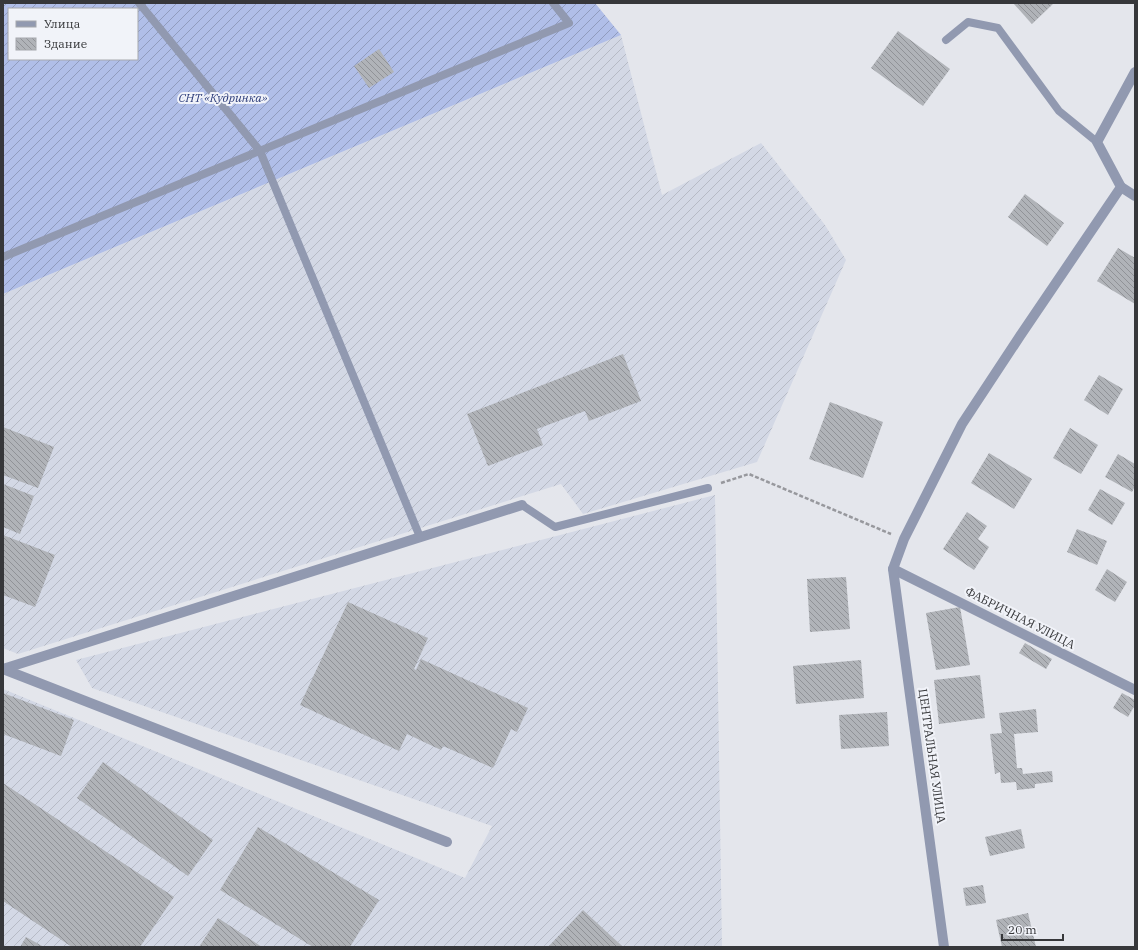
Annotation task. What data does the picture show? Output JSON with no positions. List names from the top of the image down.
{
  "streets": {
    "street": ["ФАБРИЧНАЯ УЛИЦА", "ЦЕНТРАЛЬНАЯ УЛИЦА"]
  },
  "crossings": [
    ["ФАБРИЧНАЯ УЛИЦА", "ЦЕНТРАЛЬНАЯ УЛИЦА"]
  ],
  "parks": ["СНТ «Кудринка»"],
  "legend": ["Улица", "Здание"],
  "scale_bar": "20 m"
}
